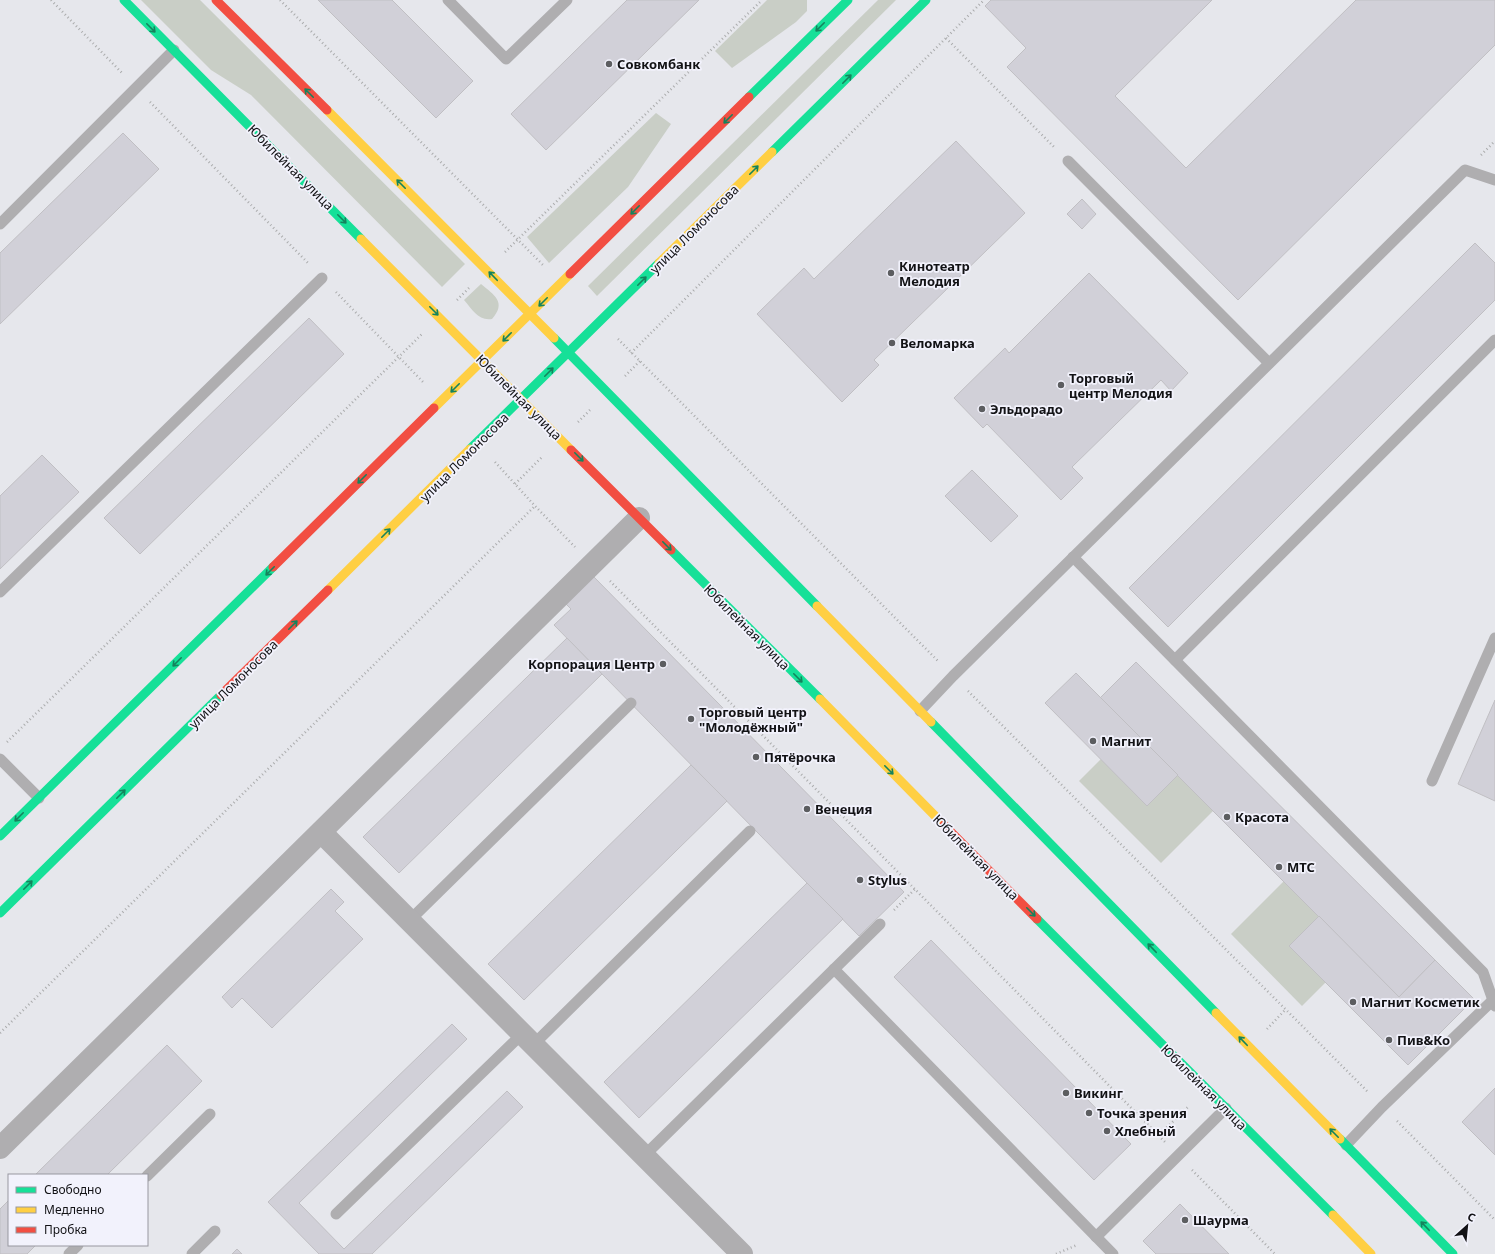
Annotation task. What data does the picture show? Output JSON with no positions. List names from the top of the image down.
{
  "streets": {
    "main road": ["Юбилейная улица", "улица Ломоносова"]
  },
  "crossings": [
    ["Юбилейная улица", "улица Ломоносова"]
  ],
  "places": [
    "Совкомбанк",
    "Кинотеатр Мелодия",
    "Веломарка",
    "Торговый центр Мелодия",
    "Эльдорадо",
    "Корпорация Центр",
    "Торговый центр \"Молодёжный\"",
    "Магнит",
    "Пятёрочка",
    "Венеция",
    "Красота",
    "МТС",
    "Stylus",
    "Магнит Косметик",
    "Пив&Ко",
    "Викинг",
    "Точка зрения",
    "Хлебный",
    "Шаурма"
  ],
  "legend": ["Свободно", "Медленно", "Пробка"],
  "north": "top right"
}
